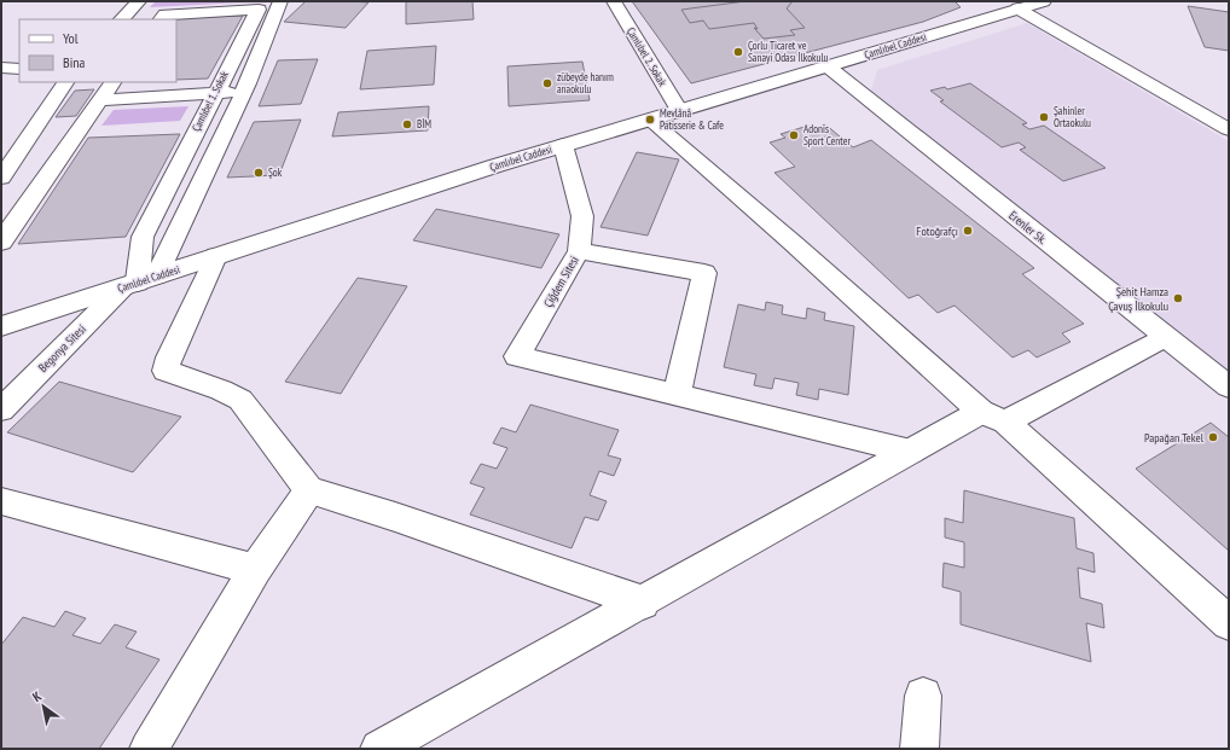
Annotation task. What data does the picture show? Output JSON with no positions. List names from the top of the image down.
{
  "streets": {
    "street": [
      "Çamlıbel Caddesi",
      "Çamlıbel 2. Sokak",
      "Çamlıbel 1. Sokak",
      "Erenler Sk.",
      "Çiğdem Sitesi",
      "Begonya Sitesi"
    ]
  },
  "crossings": [
    ["Çamlıbel Caddesi", "Çamlıbel 2. Sokak"],
    ["Çamlıbel Caddesi", "Çamlıbel 1. Sokak"],
    ["Çamlıbel Caddesi", "Erenler Sk."],
    ["Çamlıbel Caddesi", "Çiğdem Sitesi"],
    ["Çamlıbel Caddesi", "Begonya Sitesi"],
    ["Çamlıbel 1. Sokak", "Begonya Sitesi"]
  ],
  "places": [
    "Çorlu Ticaret ve Sanayi Odası İlkokulu",
    "zübeyde hanım anaokulu",
    "Şahinler Ortaokulu",
    "Mevlânâ Patisserie & Cafe",
    "BİM",
    "Adonis Sport Center",
    "Şok",
    "Fotoğrafçı",
    "Şehit Hamza Çavuş İlkokulu",
    "Papağan Tekel"
  ],
  "legend": ["Yol", "Bina"],
  "north": "top left"
}
